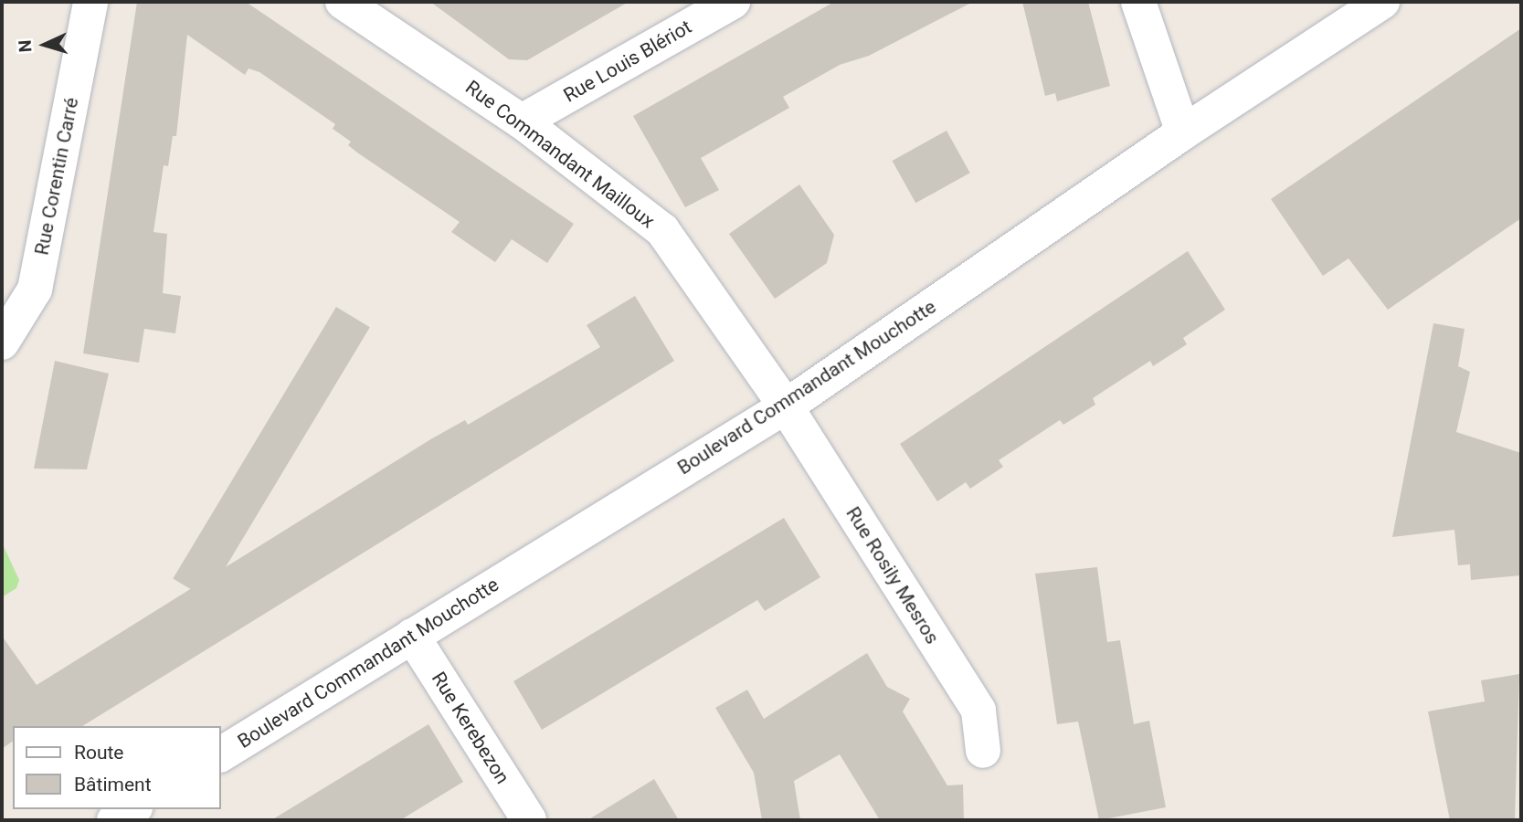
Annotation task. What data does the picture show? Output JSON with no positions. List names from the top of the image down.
{
  "streets": {
    "street": [
      "Rue Louis Blériot",
      "Rue Commandant Mailloux",
      "Rue Corentin Carré",
      "Boulevard Commandant Mouchotte",
      "Rue Rosily Mesros",
      "Rue Kerebezon"
    ]
  },
  "crossings": [
    ["Rue Louis Blériot", "Rue Commandant Mailloux"],
    ["Rue Commandant Mailloux", "Boulevard Commandant Mouchotte"],
    ["Rue Commandant Mailloux", "Rue Rosily Mesros"],
    ["Boulevard Commandant Mouchotte", "Rue Rosily Mesros"],
    ["Boulevard Commandant Mouchotte", "Rue Kerebezon"]
  ],
  "legend": ["Route", "Bâtiment"],
  "north": "left"
}
